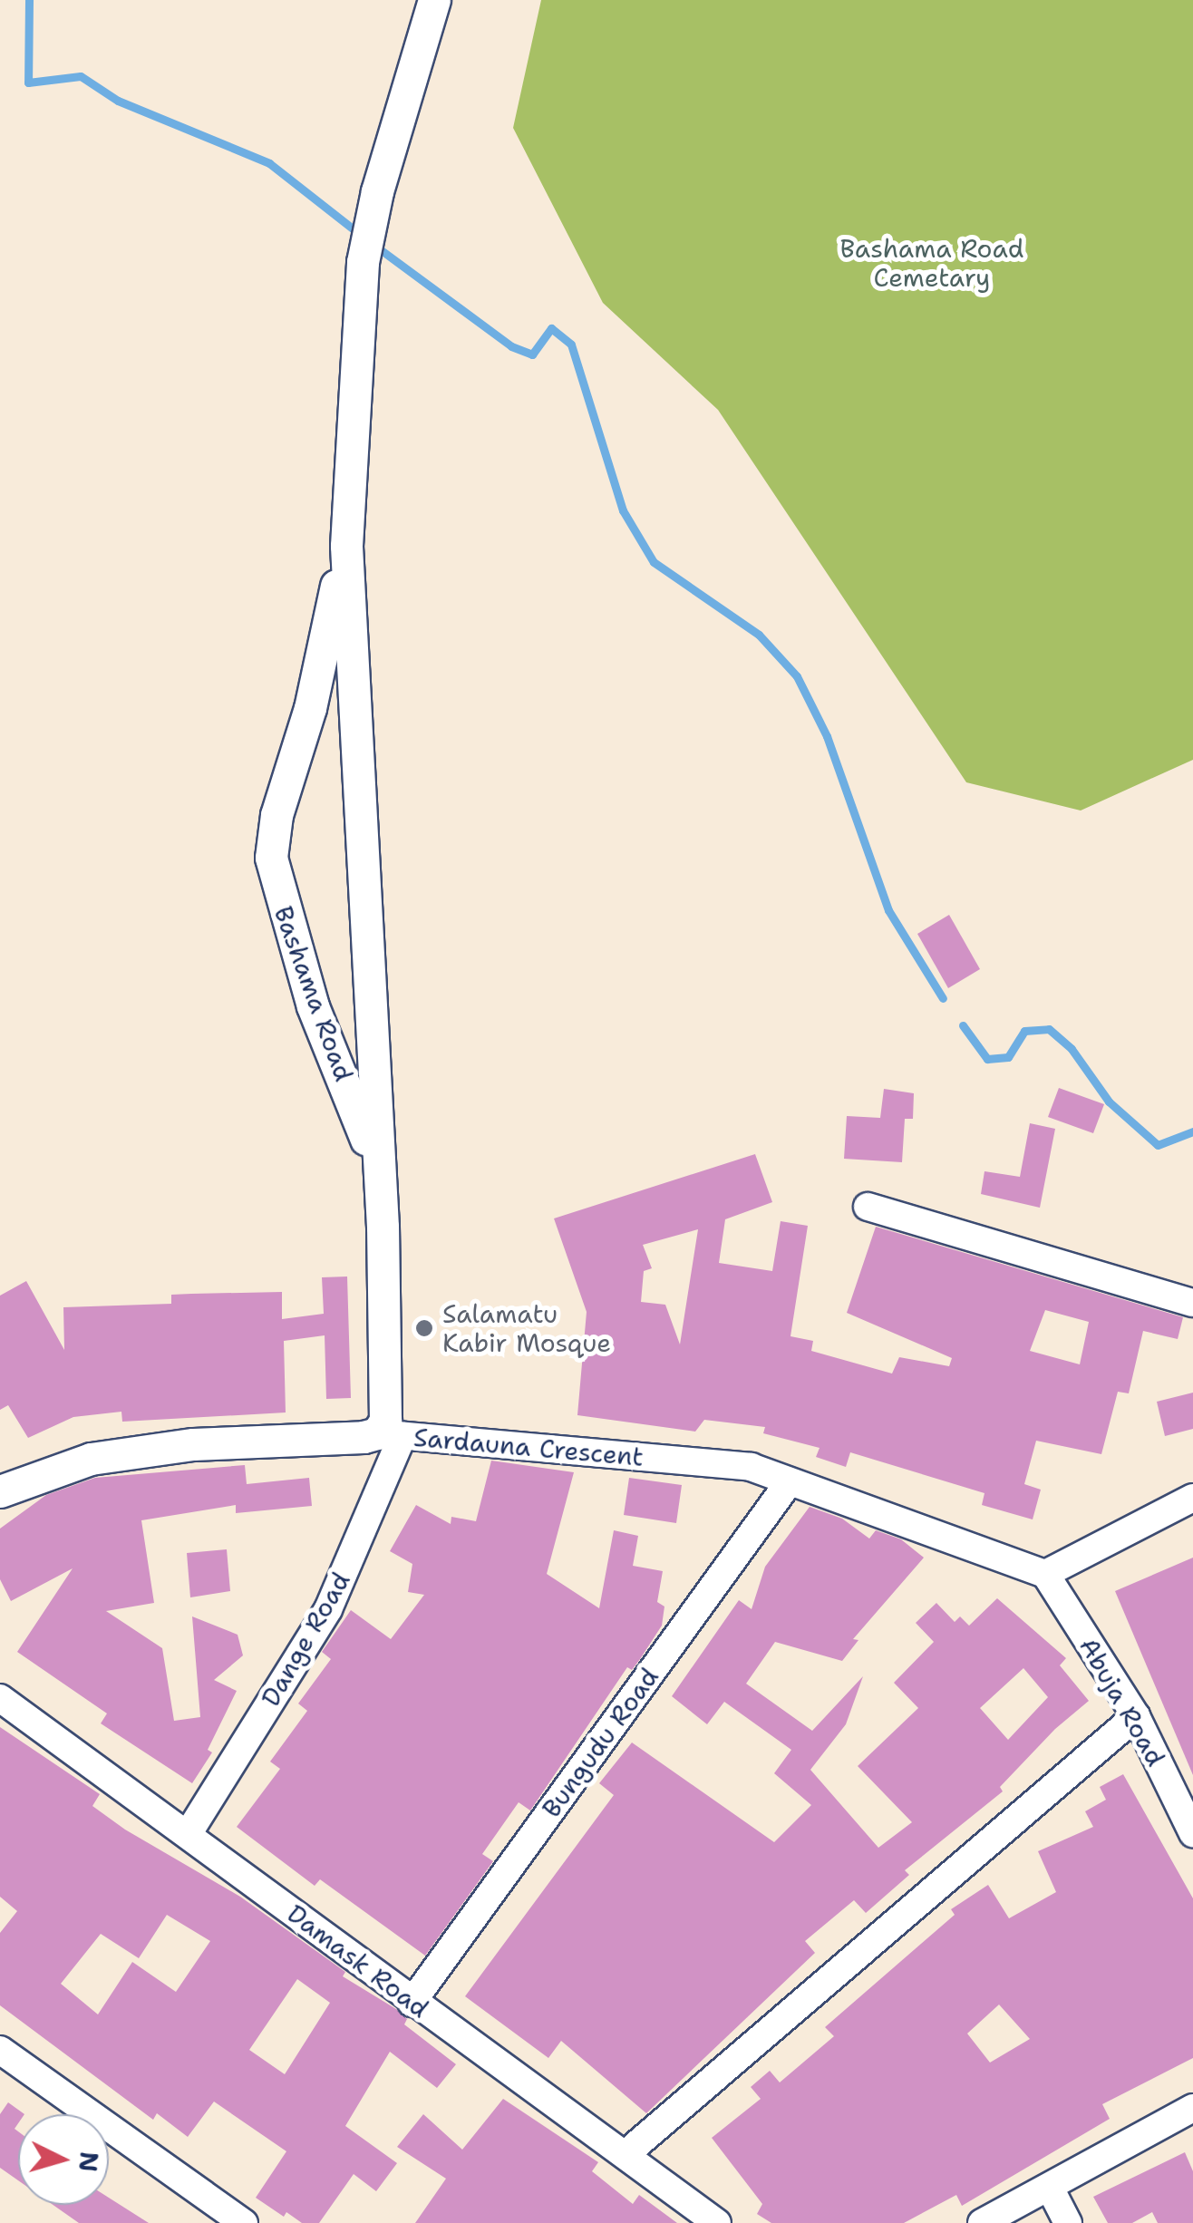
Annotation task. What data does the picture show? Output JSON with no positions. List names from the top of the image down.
{
  "streets": {
    "street": [
      "Bashama Road",
      "Sardauna Crescent",
      "Dange Road",
      "Abuja Road",
      "Bungudu Road",
      "Damask Road"
    ]
  },
  "crossings": [
    ["Bashama Road", "Sardauna Crescent"],
    ["Bashama Road", "Dange Road"],
    ["Sardauna Crescent", "Dange Road"],
    ["Sardauna Crescent", "Abuja Road"],
    ["Sardauna Crescent", "Bungudu Road"],
    ["Dange Road", "Damask Road"],
    ["Bungudu Road", "Damask Road"]
  ],
  "parks": ["Bashama Road Cemetary"],
  "places": ["Salamatu Kabir Mosque"],
  "north": "right"
}
